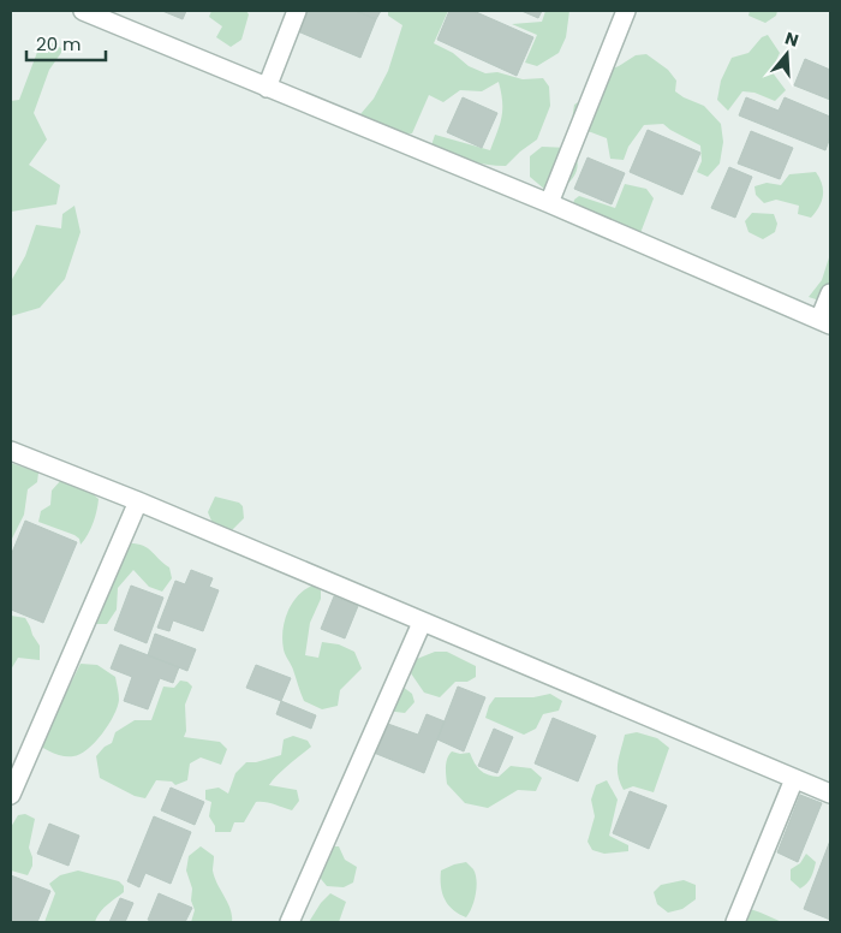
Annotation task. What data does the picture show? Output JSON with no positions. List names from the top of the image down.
{
  "scale_bar": "20 m",
  "north": "top"
}
